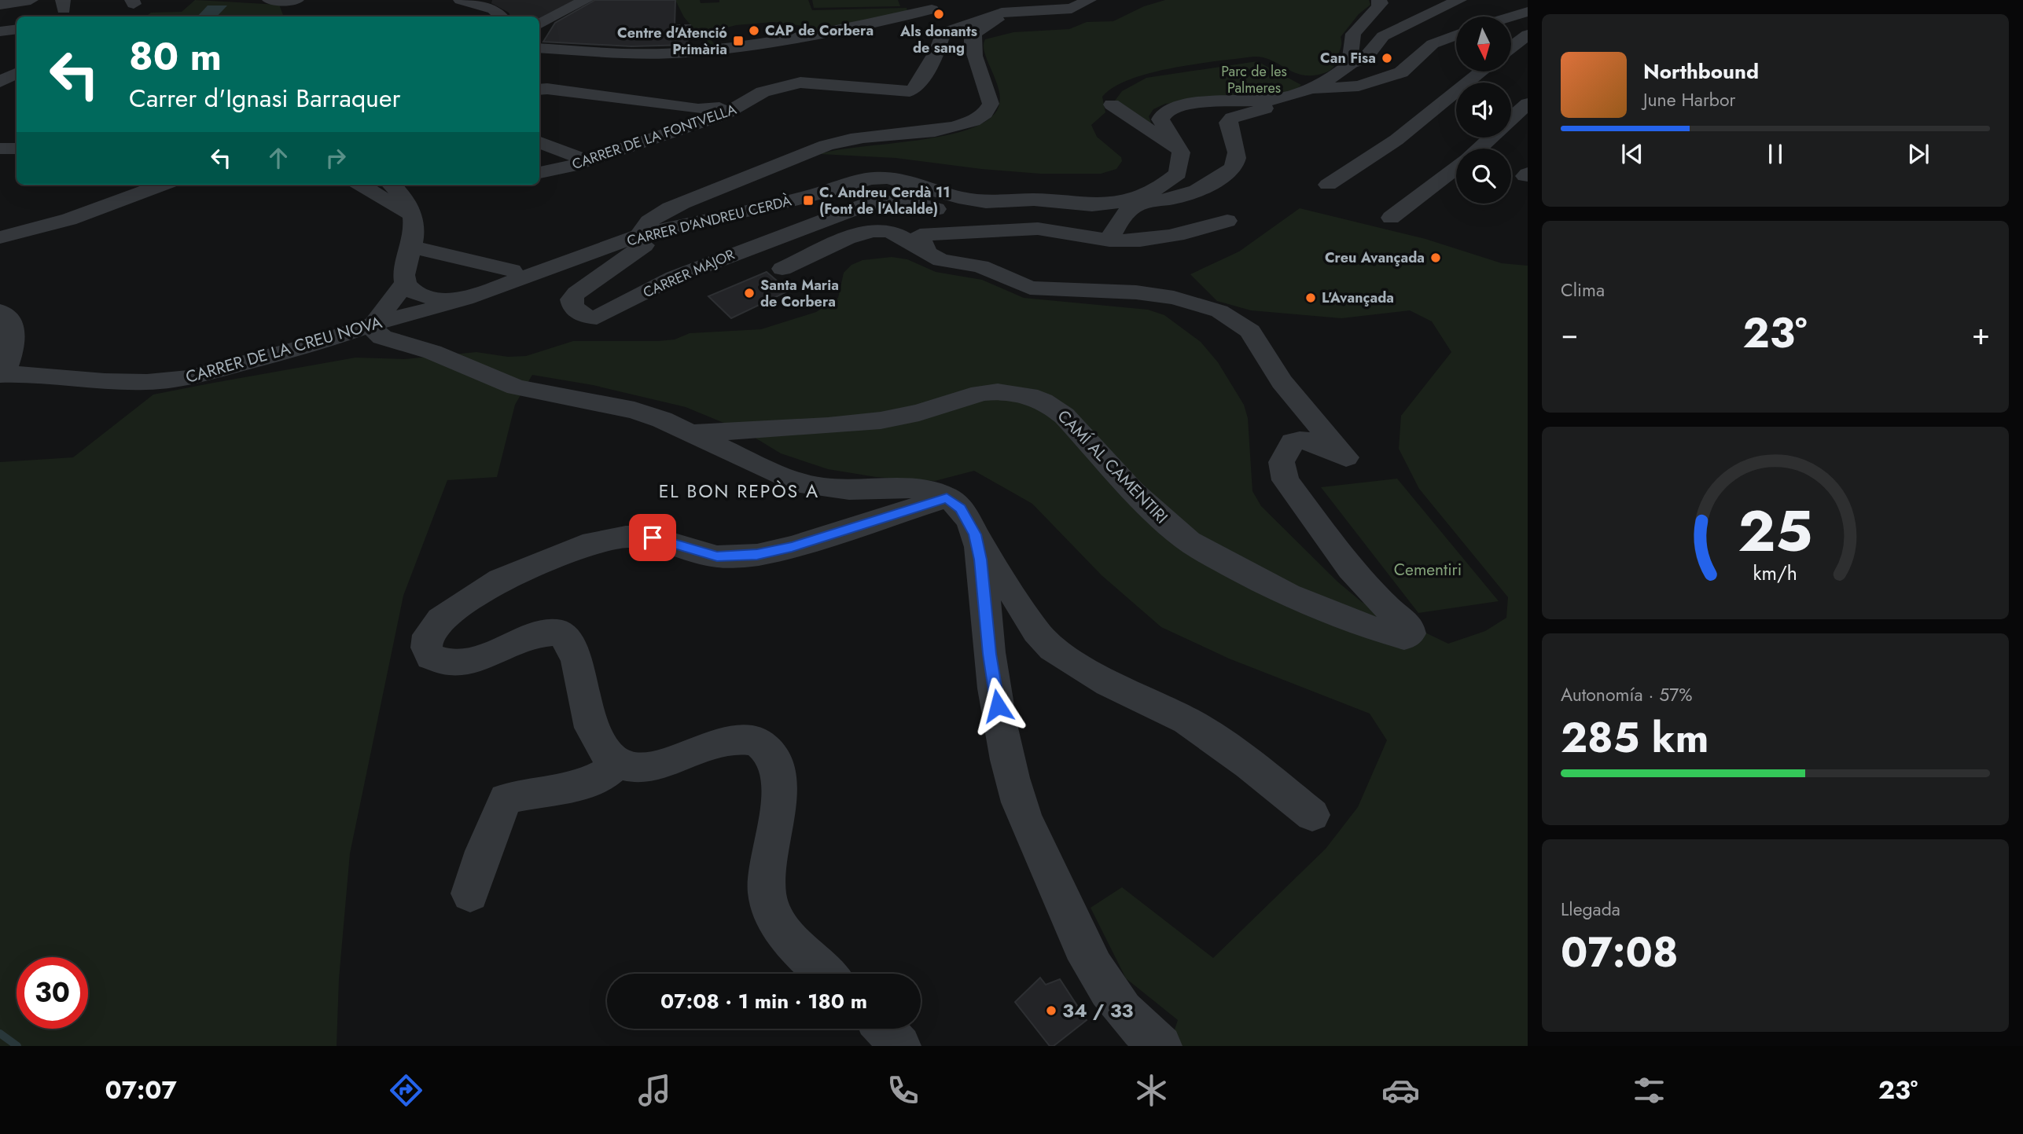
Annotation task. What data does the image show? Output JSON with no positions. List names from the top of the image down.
{
  "streets": {
    "street": [
      "CARRER DE LA FONTVELLA",
      "CARRER D'ANDREU CERDÀ",
      "CARRER MAJOR",
      "CARRER DE LA CREU NOVA",
      "CAMÍ AL CAMENTIRI"
    ]
  },
  "crossings": [
    ["CARRER D'ANDREU CERDÀ", "CARRER MAJOR"],
    ["CARRER D'ANDREU CERDÀ", "CARRER DE LA CREU NOVA"]
  ],
  "districts": ["EL BON REPÒS A"],
  "parks": ["Parc de les Palmeres", "Cementiri"],
  "places": {
    "other": [
      "Als donants de sang",
      "CAP de Corbera",
      "Can Fisa",
      "Creu Avançada",
      "Santa Maria de Corbera",
      "L'Avançada",
      "34 / 33"
    ],
    "transit": ["Centre d'Atenció Primària", "C. Andreu Cerdà 11 (Font de l'Alcalde)"]
  },
  "north": "bottom",
  "page": {
    "turn": ["80 m", "Carrer d'Ignasi Barraquer"],
    "song": ["Northbound", "June Harbor"],
    "tile": [
      "Clima",
      ["Autonomía · 57%", "285 km"],
      ["Llegada", "07:08"]
    ],
    "heat": ["−", "23°", "+"],
    "limit": "30",
    "trip": "07:08 · 1 min · 180 m",
    "tabs": ["07:07", "23°"],
    "gauge": ["25", "km/h"]
  }
}
